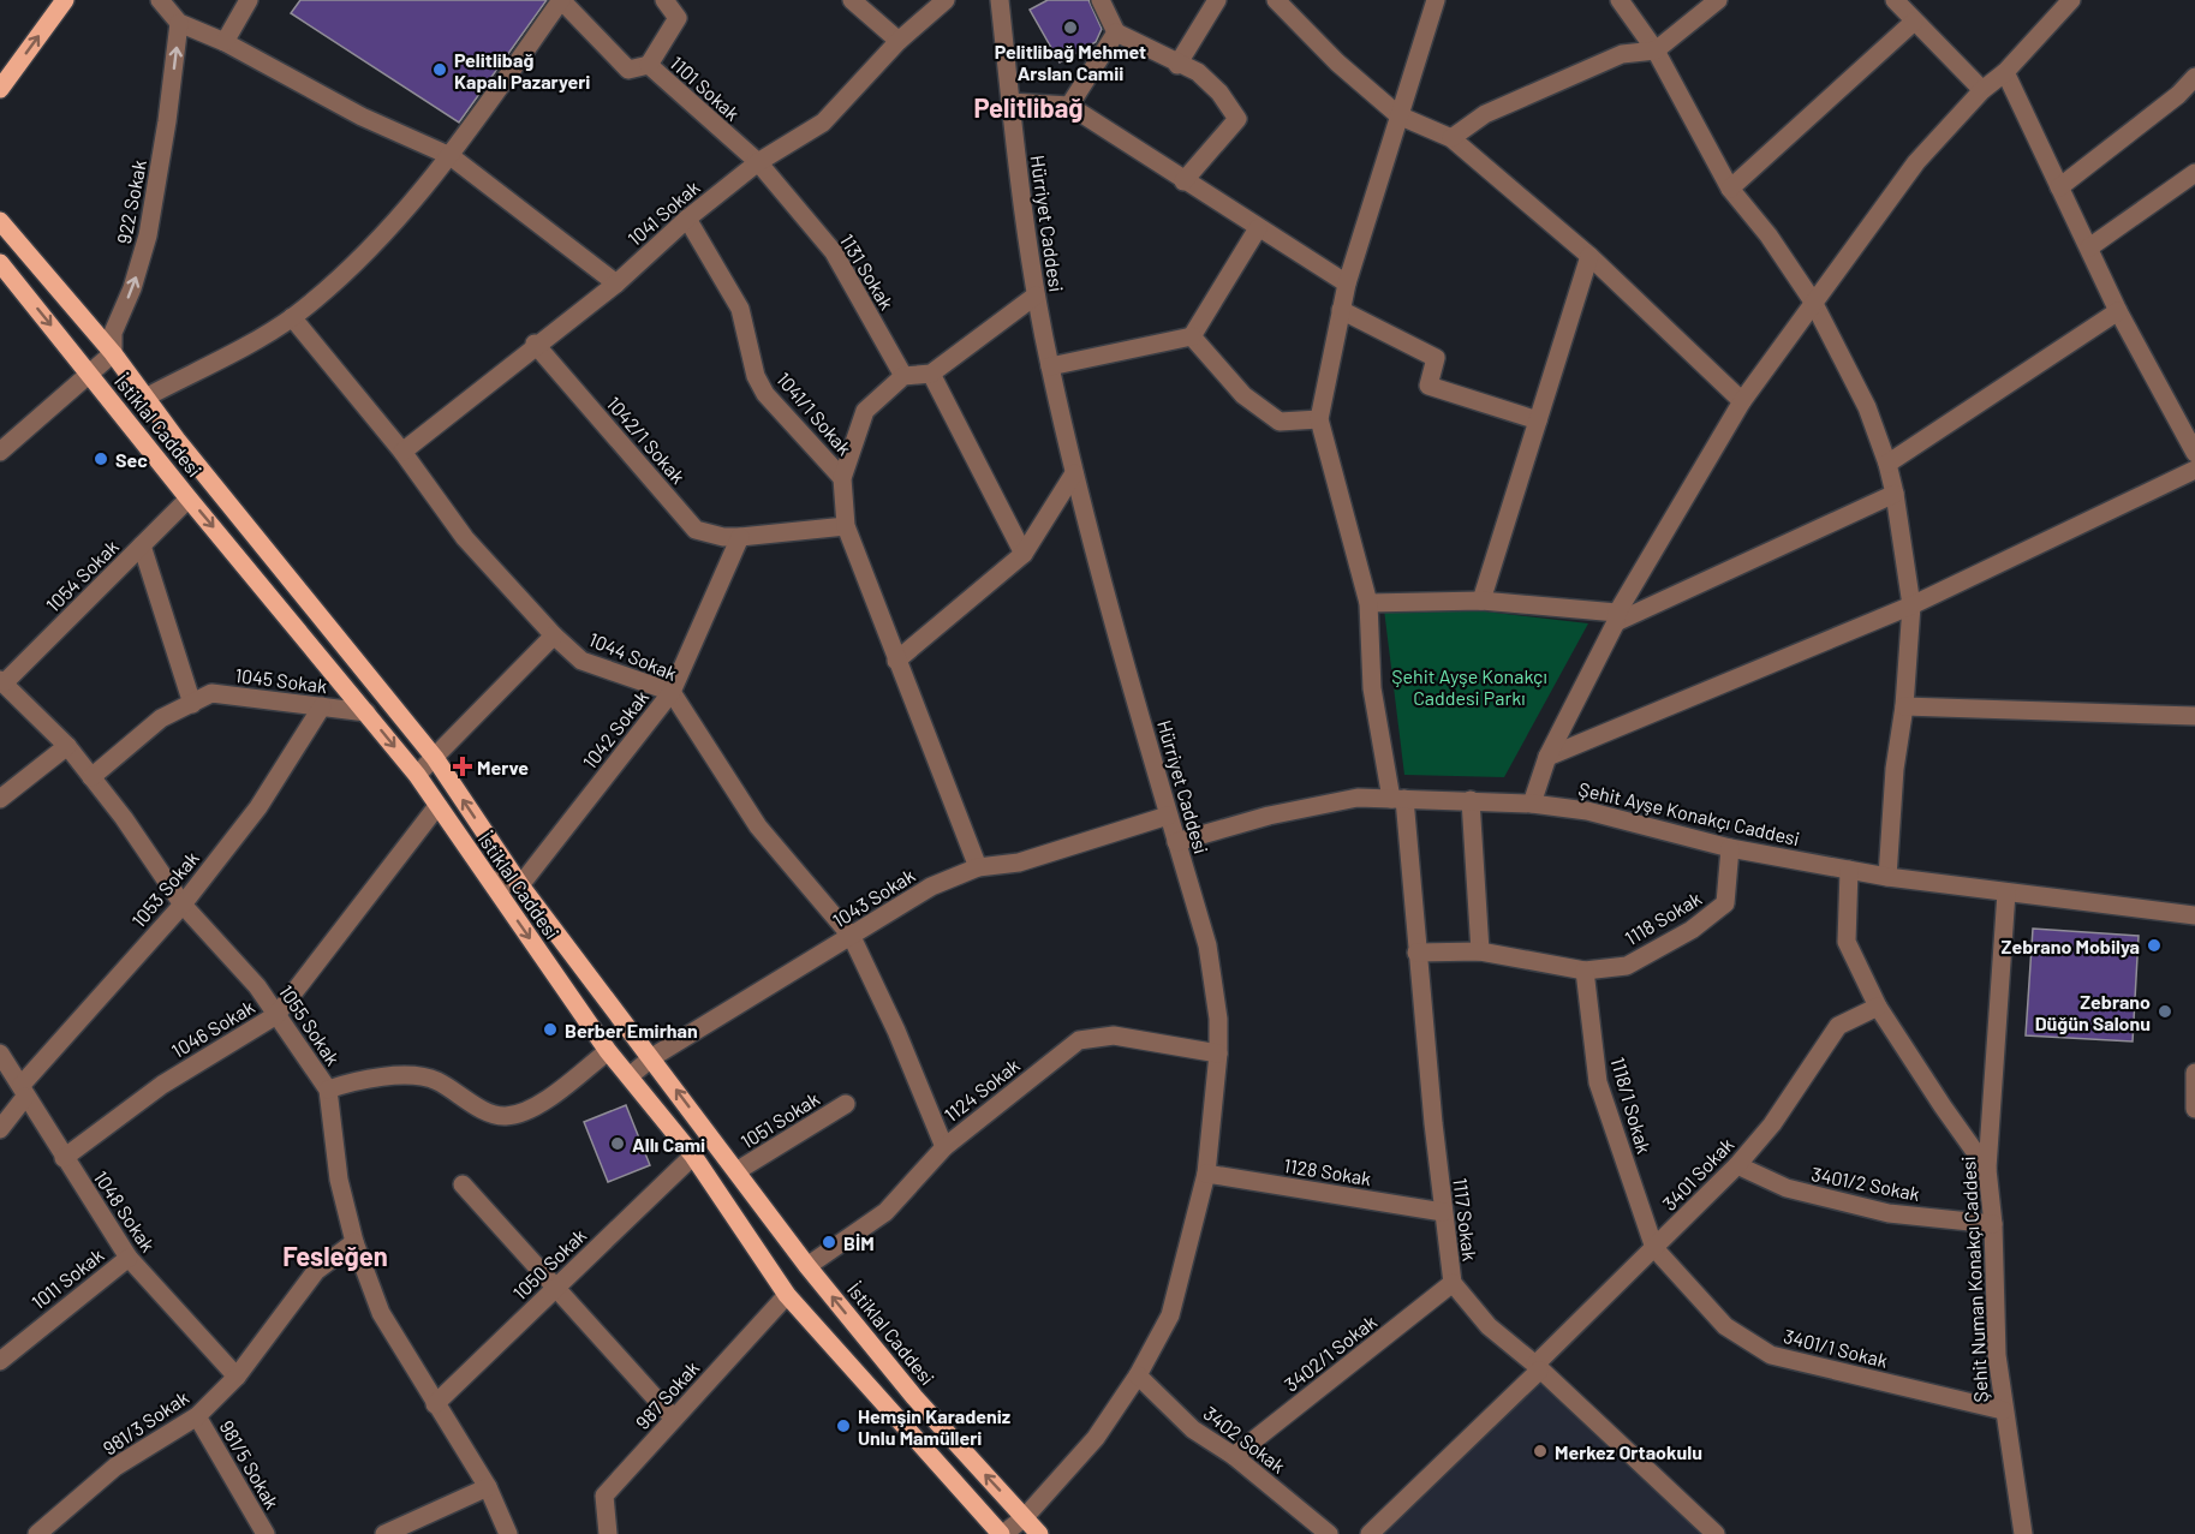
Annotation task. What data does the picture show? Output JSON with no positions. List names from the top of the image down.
{
  "streets": {
    "main road": ["İstiklal Caddesi"],
    "street": [
      "1101 Sokak",
      "922 Sokak",
      "1041 Sokak",
      "Hürriyet Caddesi",
      "1131 Sokak",
      "1041/1 Sokak",
      "1042/1 Sokak",
      "1054 Sokak",
      "1044 Sokak",
      "1045 Sokak",
      "1042 Sokak",
      "Şehit Ayşe Konakçı Caddesi",
      "1053 Sokak",
      "1043 Sokak",
      "1118 Sokak",
      "1055 Sokak",
      "1046 Sokak",
      "1124 Sokak",
      "1118/1 Sokak",
      "1051 Sokak",
      "1128 Sokak",
      "3401 Sokak",
      "3401/2 Sokak",
      "1048 Sokak",
      "1117 Sokak",
      "1050 Sokak",
      "1011 Sokak",
      "Şehit Numan Konakçı Caddesi",
      "3401/1 Sokak",
      "3402/1 Sokak",
      "987 Sokak",
      "981/3 Sokak",
      "3402 Sokak",
      "981/5 Sokak"
    ]
  },
  "crossings": [
    ["1101 Sokak", "1041 Sokak"],
    ["1101 Sokak", "1131 Sokak"],
    ["922 Sokak", "İstiklal Caddesi"],
    ["1041 Sokak", "1131 Sokak"],
    ["1041 Sokak", "1041/1 Sokak"],
    ["1041 Sokak", "1042/1 Sokak"],
    ["1041 Sokak", "1044 Sokak"],
    ["Hürriyet Caddesi", "İstiklal Caddesi"],
    ["Hürriyet Caddesi", "Şehit Ayşe Konakçı Caddesi"],
    ["Hürriyet Caddesi", "1043 Sokak"],
    ["Hürriyet Caddesi", "1124 Sokak"],
    ["Hürriyet Caddesi", "1128 Sokak"],
    ["Hürriyet Caddesi", "3402 Sokak"],
    ["İstiklal Caddesi", "1054 Sokak"],
    ["İstiklal Caddesi", "1045 Sokak"],
    ["İstiklal Caddesi", "1042 Sokak"],
    ["İstiklal Caddesi", "1043 Sokak"],
    ["İstiklal Caddesi", "1046 Sokak"],
    ["İstiklal Caddesi", "1124 Sokak"],
    ["İstiklal Caddesi", "1051 Sokak"],
    ["İstiklal Caddesi", "1050 Sokak"],
    ["İstiklal Caddesi", "987 Sokak"],
    ["1042/1 Sokak", "1042 Sokak"],
    ["1054 Sokak", "1055 Sokak"],
    ["1044 Sokak", "1042 Sokak"],
    ["1044 Sokak", "1043 Sokak"],
    ["1044 Sokak", "1124 Sokak"],
    ["1045 Sokak", "1053 Sokak"],
    ["1045 Sokak", "1055 Sokak"],
    ["Şehit Ayşe Konakçı Caddesi", "1118 Sokak"],
    ["Şehit Ayşe Konakçı Caddesi", "1117 Sokak"],
    ["Şehit Ayşe Konakçı Caddesi", "Şehit Numan Konakçı Caddesi"],
    ["1053 Sokak", "1055 Sokak"],
    ["1053 Sokak", "1048 Sokak"],
    ["1118 Sokak", "1118/1 Sokak"],
    ["1118 Sokak", "1117 Sokak"],
    ["1055 Sokak", "1046 Sokak"],
    ["1055 Sokak", "1050 Sokak"],
    ["1055 Sokak", "981/3 Sokak"],
    ["1046 Sokak", "1048 Sokak"],
    ["1118/1 Sokak", "3401 Sokak"],
    ["1118/1 Sokak", "3401/1 Sokak"],
    ["1128 Sokak", "1117 Sokak"],
    ["3401 Sokak", "3401/2 Sokak"],
    ["3401 Sokak", "1117 Sokak"],
    ["3401 Sokak", "3401/1 Sokak"],
    ["3401/2 Sokak", "Şehit Numan Konakçı Caddesi"],
    ["1048 Sokak", "1011 Sokak"],
    ["1048 Sokak", "981/3 Sokak"],
    ["1117 Sokak", "3402/1 Sokak"],
    ["Şehit Numan Konakçı Caddesi", "3401/1 Sokak"],
    ["3402/1 Sokak", "3402 Sokak"],
    ["981/3 Sokak", "981/5 Sokak"]
  ],
  "one_way": ["922 Sokak"],
  "districts": ["Pelitlibağ", "Fesleğen"],
  "parks": ["Şehit Ayşe Konakçı Caddesi Parkı"],
  "places": {
    "other": [
      "Pelitlibağ Mehmet Arslan Camii",
      "Pelitlibağ Kapalı Pazaryeri",
      "Sec",
      "Zebrano Mobilya",
      "Zebrano Düğün Salonu",
      "Berber Emirhan",
      "Allı Cami",
      "BİM",
      "Hemşin Karadeniz Unlu Mamülleri",
      "Merkez Ortaokulu"
    ],
    "health": ["Merve"]
  }
}
